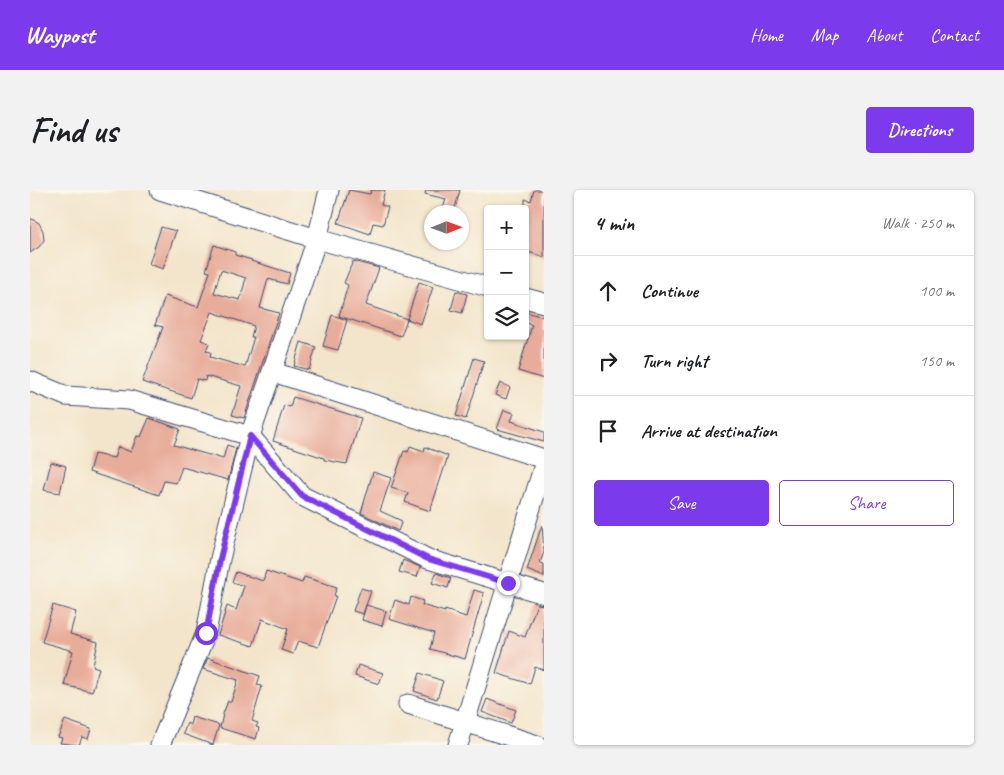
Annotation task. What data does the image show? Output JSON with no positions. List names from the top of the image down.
{
  "north": "right",
  "page": {
    "header": "Waypost",
    "nav": [
      "Home",
      "Map",
      "About",
      "Contact"
    ],
    "buttons": [
      "Directions",
      ["Save", "Share"]
    ],
    "title": "Find us",
    "heading": ["4 min", "Walk · 250 m"],
    "map_buttons": ["+", "−"],
    "list": [
      ["Continue", "100 m"],
      ["Turn right", "150 m"],
      "Arrive at destination"
    ]
  }
}
